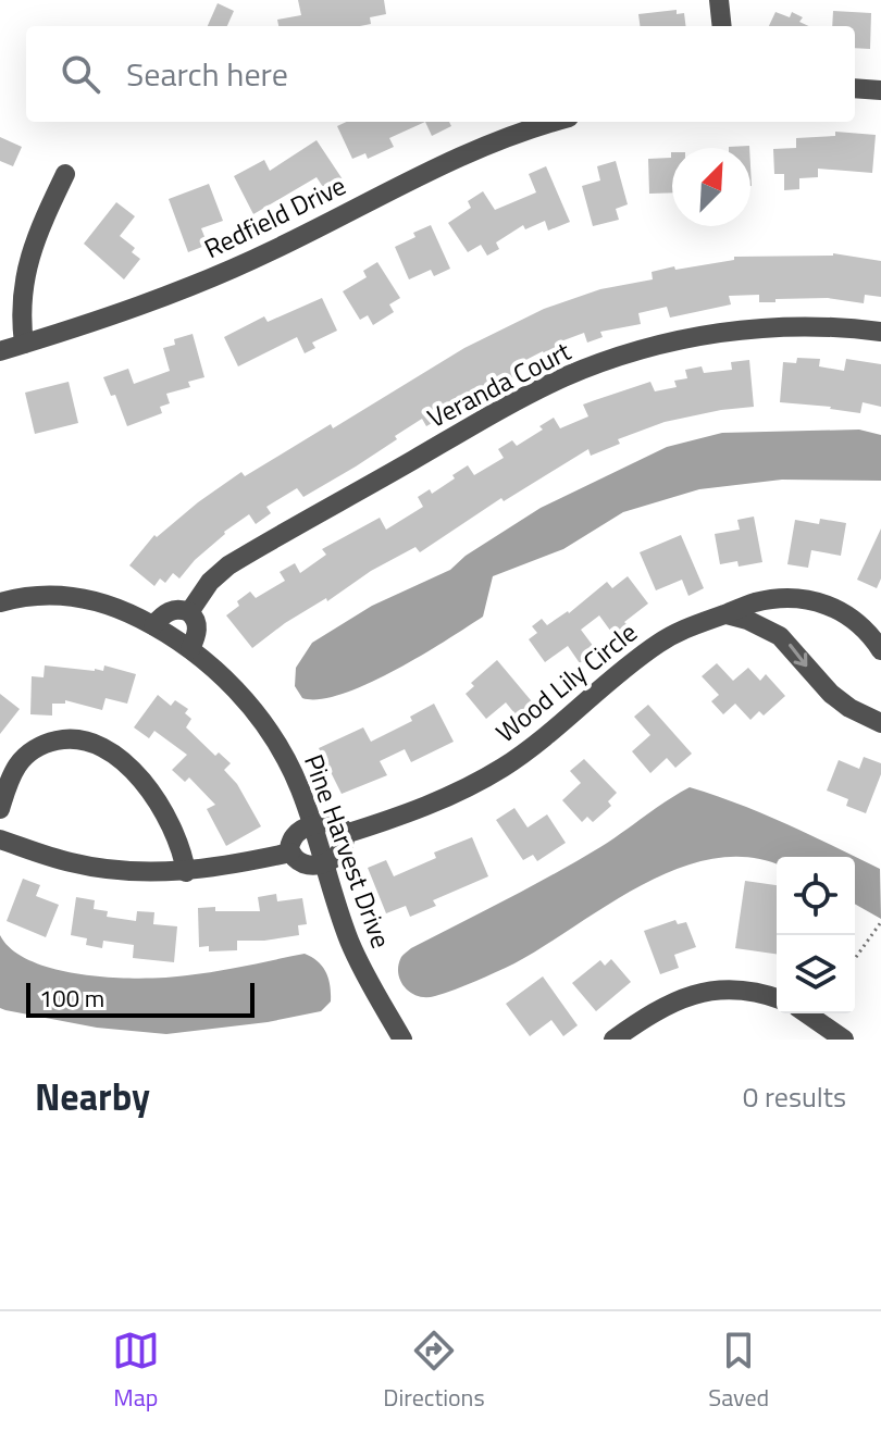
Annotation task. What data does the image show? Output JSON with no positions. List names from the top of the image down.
{
  "streets": {
    "street": [
      "Redfield Drive",
      "Veranda Court",
      "Wood Lily Circle",
      "Pine Harvest Drive"
    ]
  },
  "scale_bar": "100 m",
  "north": "top right",
  "page": {
    "search": "Search here",
    "scale": "100 m",
    "heading": ["Nearby", "0 results"],
    "nav": ["Map", "Directions", "Saved"]
  }
}
